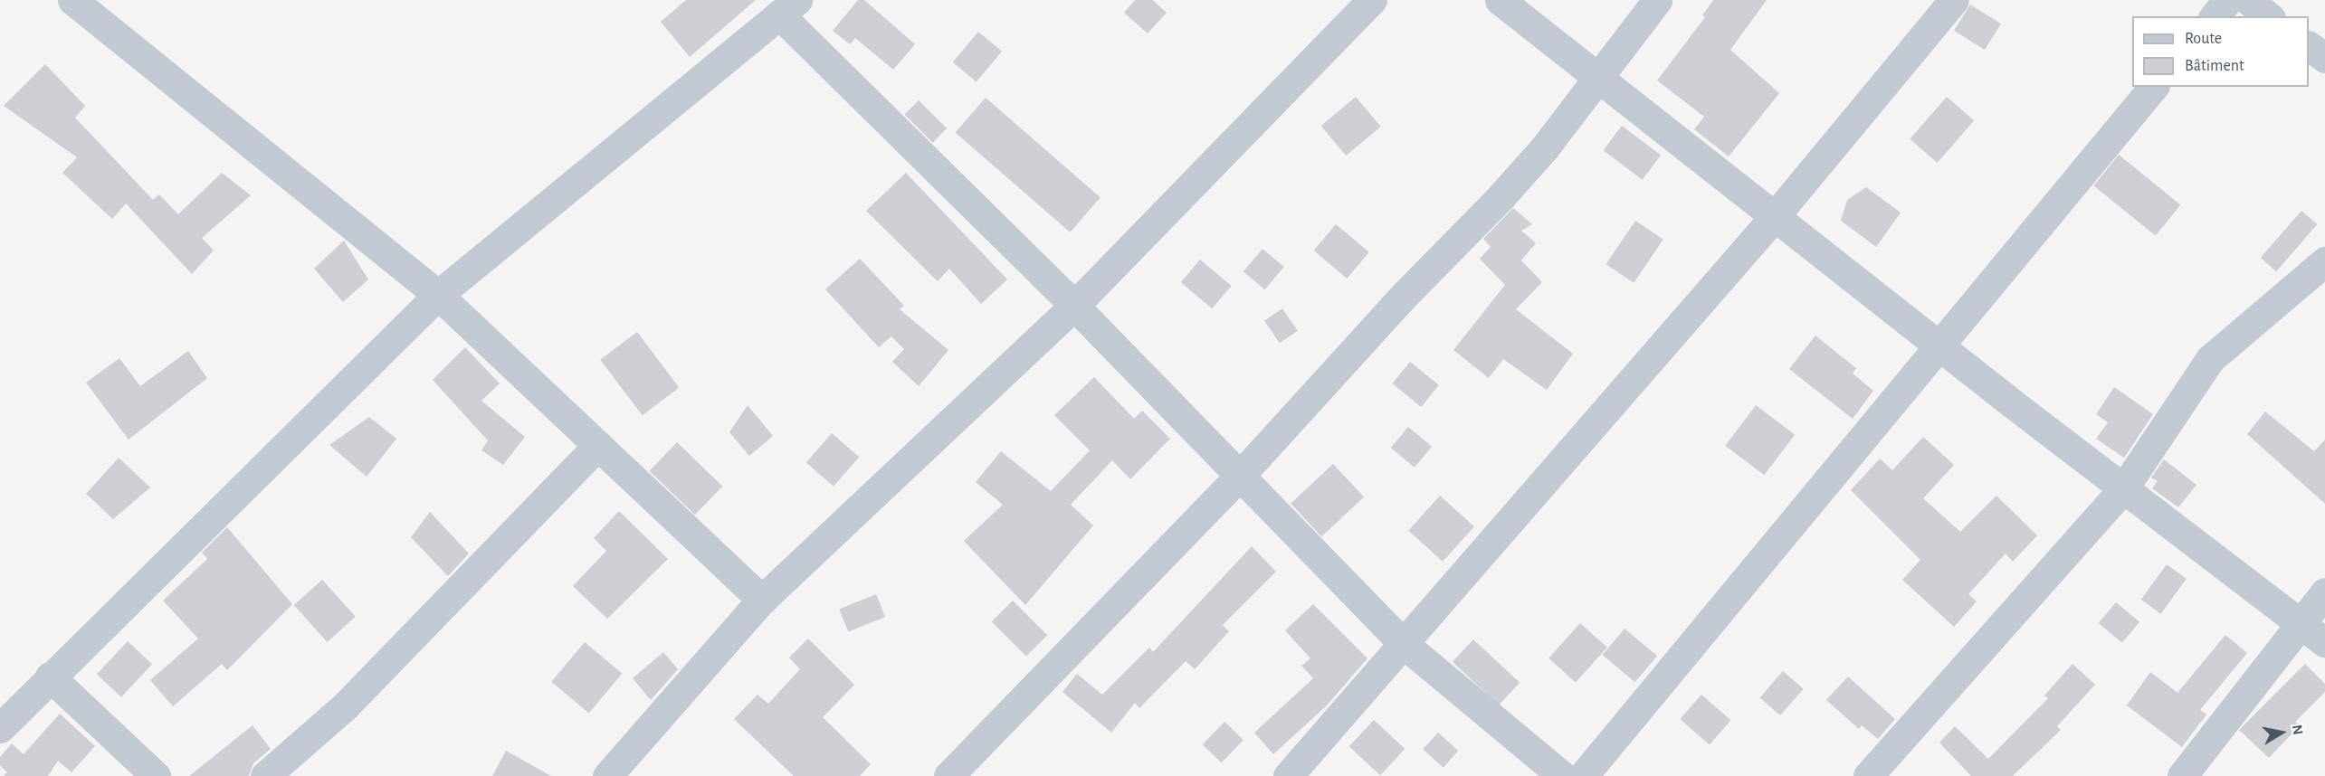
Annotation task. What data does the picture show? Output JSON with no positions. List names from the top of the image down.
{
  "legend": ["Route", "Bâtiment"],
  "north": "right"
}
